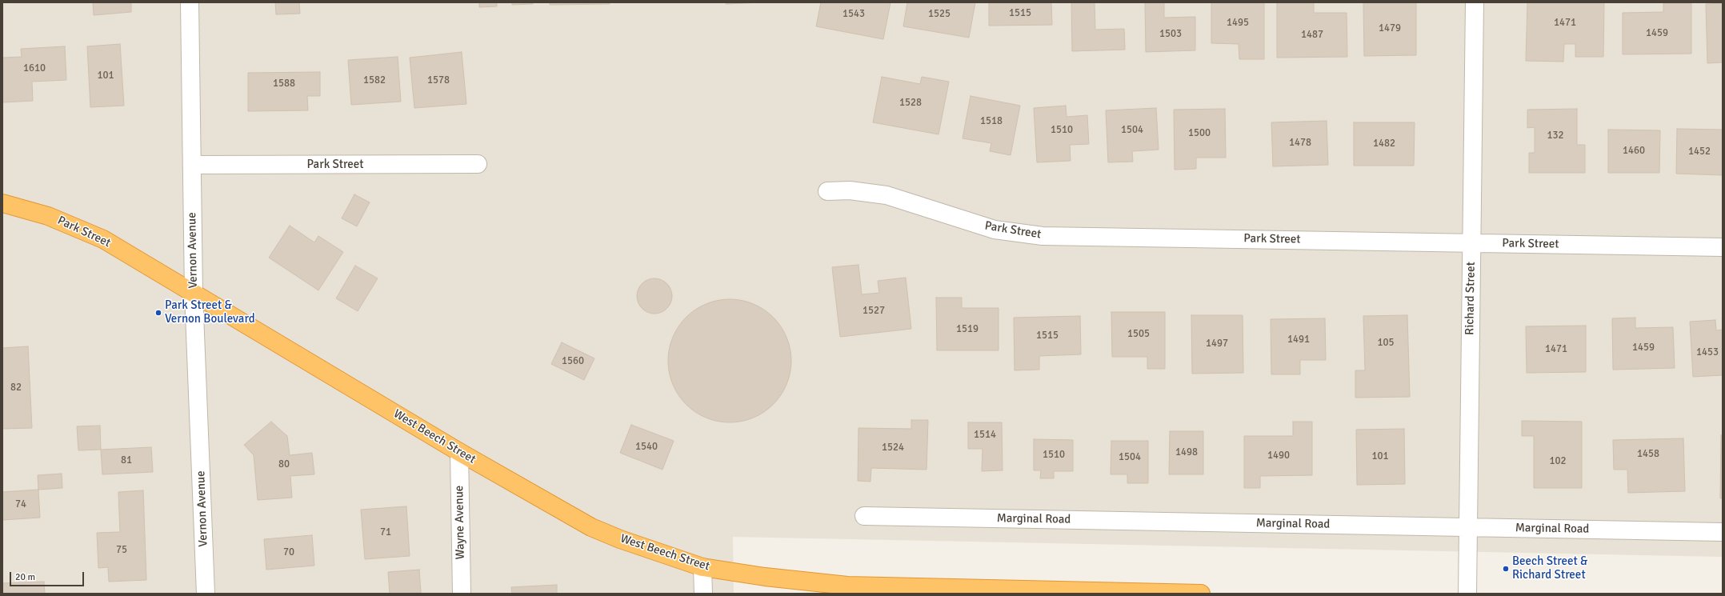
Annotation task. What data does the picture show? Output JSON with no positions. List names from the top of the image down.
{
  "streets": {
    "highway": ["Park Street", "West Beech Street"],
    "street": [
      "Vernon Avenue",
      "Richard Street",
      "Marginal Road",
      "Wayne Avenue"
    ]
  },
  "crossings": [
    ["Park Street", "Vernon Avenue"],
    ["Park Street", "Richard Street"],
    ["Park Street", "West Beech Street"],
    ["Vernon Avenue", "West Beech Street"],
    ["Richard Street", "Marginal Road"],
    ["West Beech Street", "Wayne Avenue"]
  ],
  "places": ["Park Street & Vernon Boulevard", "Beech Street & Richard Street"],
  "house_numbers": [
    "1515",
    "1543",
    "1525",
    "1495",
    "1471",
    "1479",
    "1459",
    "1503",
    "1487",
    "1610",
    "101",
    "1582",
    "1578",
    "1588",
    "1528",
    "1518",
    "1510",
    "1504",
    "1500",
    "132",
    "1478",
    "1482",
    "1460",
    "1452",
    "1527",
    "1519",
    "1505",
    "1515",
    "1491",
    "105",
    "1497",
    "1459",
    "1471",
    "1453",
    "1560",
    "82",
    "1514",
    "1540",
    "1524",
    "1498",
    "1458",
    "1510",
    "1490",
    "101",
    "1504",
    "81",
    "102",
    "80",
    "74",
    "71",
    "75",
    "70"
  ],
  "scale_bar": "20 m"
}
